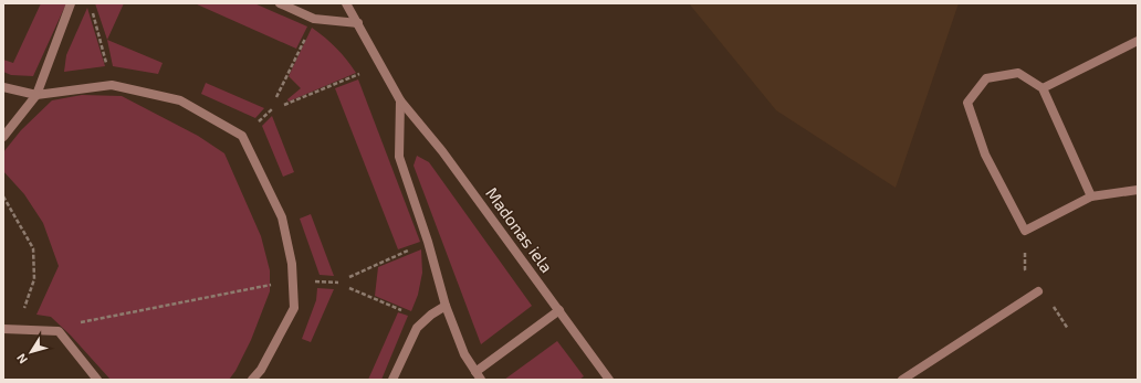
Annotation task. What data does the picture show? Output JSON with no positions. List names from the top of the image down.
{
  "streets": {
    "street": ["Madonas iela"]
  },
  "north": "bottom left"
}
